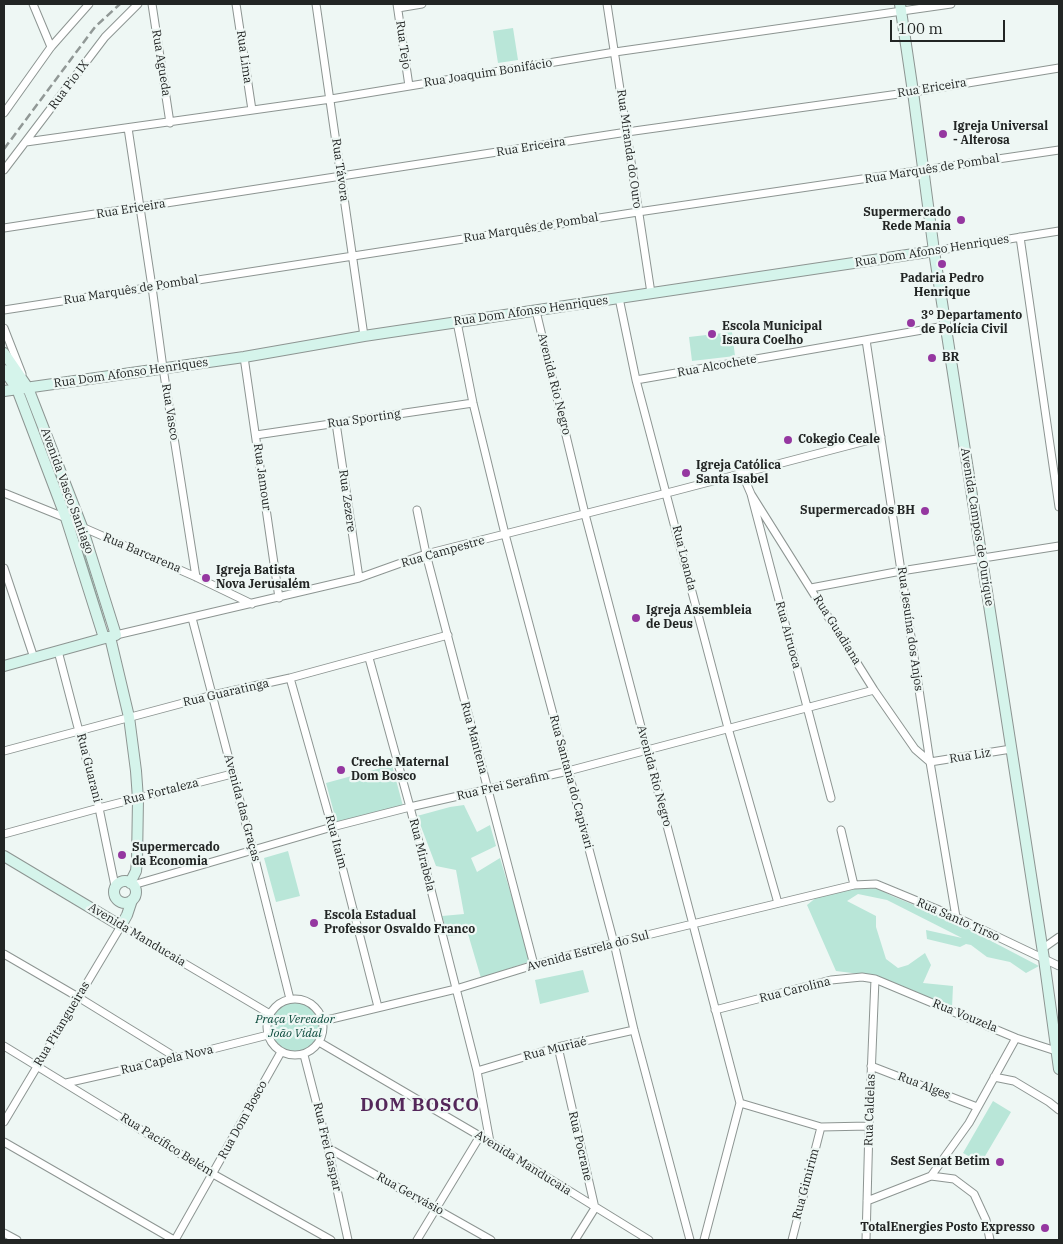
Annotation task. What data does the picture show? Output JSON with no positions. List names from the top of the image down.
{
  "streets": {
    "street": [
      "Rua Tejo",
      "Rua Lima",
      "Rua Agueda",
      "Rua Joaquim Bonifácio",
      "Rua Pio IX",
      "Rua Ericeira",
      "Rua Miranda do Ouro",
      "Rua Marquês de Pombal",
      "Rua Távora",
      "Rua Dom Afonso Henriques",
      "Rua Alcochete",
      "Avenida Rio Negro",
      "Rua Vasco",
      "Rua Sporting",
      "Rua Jamour",
      "Avenida Vasco Santiago",
      "Rua Zezere",
      "Avenida Campos de Ourique",
      "Rua Campestre",
      "Rua Barcarena",
      "Rua Loanda",
      "Rua Jesuína dos Anjos",
      "Rua Guadiana",
      "Rua Airuoca",
      "Rua Guaratinga",
      "Rua Mantena",
      "Rua Liz",
      "Rua Guarani",
      "Rua Santana do Capivari",
      "Rua Frei Serafim",
      "Rua Fortaleza",
      "Avenida das Graças",
      "Rua Itaim",
      "Rua Mirabela",
      "Rua Santo Tirso",
      "Avenida Manducaia",
      "Avenida Estrela do Sul",
      "Rua Carolina",
      "Rua Vouzela",
      "Rua Pitangueiras",
      "Rua Muriaé",
      "Rua Capela Nova",
      "Rua Alges",
      "Rua Caldelas",
      "Rua Dom Bosco",
      "Rua Pacífico Belém",
      "Rua Pocrane",
      "Rua Frei Gaspar",
      "Rua Gimirim",
      "Rua Gervásio"
    ]
  },
  "crossings": [
    ["Rua Tejo", "Rua Joaquim Bonifácio"],
    ["Rua Lima", "Rua Joaquim Bonifácio"],
    ["Rua Agueda", "Rua Joaquim Bonifácio"],
    ["Rua Joaquim Bonifácio", "Rua Pio IX"],
    ["Rua Joaquim Bonifácio", "Rua Miranda do Ouro"],
    ["Rua Joaquim Bonifácio", "Rua Távora"],
    ["Rua Joaquim Bonifácio", "Rua Vasco"],
    ["Rua Joaquim Bonifácio", "Avenida Campos de Ourique"],
    ["Rua Ericeira", "Rua Miranda do Ouro"],
    ["Rua Ericeira", "Rua Távora"],
    ["Rua Ericeira", "Rua Vasco"],
    ["Rua Ericeira", "Avenida Campos de Ourique"],
    ["Rua Miranda do Ouro", "Rua Marquês de Pombal"],
    ["Rua Miranda do Ouro", "Rua Dom Afonso Henriques"],
    ["Rua Marquês de Pombal", "Rua Távora"],
    ["Rua Marquês de Pombal", "Rua Vasco"],
    ["Rua Marquês de Pombal", "Avenida Campos de Ourique"],
    ["Rua Távora", "Rua Dom Afonso Henriques"],
    ["Rua Dom Afonso Henriques", "Avenida Rio Negro"],
    ["Rua Dom Afonso Henriques", "Rua Vasco"],
    ["Rua Dom Afonso Henriques", "Rua Jamour"],
    ["Rua Dom Afonso Henriques", "Avenida Vasco Santiago"],
    ["Rua Dom Afonso Henriques", "Avenida Campos de Ourique"],
    ["Rua Dom Afonso Henriques", "Rua Loanda"],
    ["Rua Dom Afonso Henriques", "Rua Santana do Capivari"],
    ["Rua Alcochete", "Avenida Campos de Ourique"],
    ["Rua Alcochete", "Rua Loanda"],
    ["Rua Alcochete", "Rua Jesuína dos Anjos"],
    ["Avenida Rio Negro", "Rua Campestre"],
    ["Avenida Rio Negro", "Rua Frei Serafim"],
    ["Avenida Rio Negro", "Avenida Estrela do Sul"],
    ["Avenida Rio Negro", "Rua Carolina"],
    ["Rua Vasco", "Rua Barcarena"],
    ["Rua Sporting", "Rua Jamour"],
    ["Rua Sporting", "Rua Zezere"],
    ["Rua Sporting", "Rua Santana do Capivari"],
    ["Rua Jamour", "Rua Campestre"],
    ["Avenida Vasco Santiago", "Rua Campestre"],
    ["Avenida Vasco Santiago", "Rua Barcarena"],
    ["Avenida Vasco Santiago", "Rua Guaratinga"],
    ["Avenida Vasco Santiago", "Rua Guarani"],
    ["Avenida Vasco Santiago", "Rua Frei Serafim"],
    ["Avenida Vasco Santiago", "Rua Fortaleza"],
    ["Rua Zezere", "Rua Campestre"],
    ["Avenida Campos de Ourique", "Rua Liz"],
    ["Avenida Campos de Ourique", "Rua Santo Tirso"],
    ["Avenida Campos de Ourique", "Rua Vouzela"],
    ["Rua Campestre", "Rua Barcarena"],
    ["Rua Campestre", "Rua Loanda"],
    ["Rua Campestre", "Rua Jesuína dos Anjos"],
    ["Rua Campestre", "Rua Airuoca"],
    ["Rua Campestre", "Rua Mantena"],
    ["Rua Campestre", "Rua Guarani"],
    ["Rua Campestre", "Rua Santana do Capivari"],
    ["Rua Campestre", "Avenida das Graças"],
    ["Rua Loanda", "Rua Frei Serafim"],
    ["Rua Loanda", "Avenida Estrela do Sul"],
    ["Rua Jesuína dos Anjos", "Rua Guadiana"],
    ["Rua Jesuína dos Anjos", "Rua Liz"],
    ["Rua Jesuína dos Anjos", "Rua Santo Tirso"],
    ["Rua Guadiana", "Rua Airuoca"],
    ["Rua Guadiana", "Rua Liz"],
    ["Rua Guadiana", "Rua Frei Serafim"],
    ["Rua Airuoca", "Rua Frei Serafim"],
    ["Rua Guaratinga", "Rua Mantena"],
    ["Rua Guaratinga", "Rua Guarani"],
    ["Rua Guaratinga", "Avenida das Graças"],
    ["Rua Guaratinga", "Rua Itaim"],
    ["Rua Guaratinga", "Rua Mirabela"],
    ["Rua Mantena", "Rua Frei Serafim"],
    ["Rua Mantena", "Avenida Estrela do Sul"],
    ["Rua Guarani", "Rua Frei Serafim"],
    ["Rua Guarani", "Rua Fortaleza"],
    ["Rua Guarani", "Avenida Manducaia"],
    ["Rua Guarani", "Rua Pitangueiras"],
    ["Rua Santana do Capivari", "Rua Frei Serafim"],
    ["Rua Santana do Capivari", "Avenida Estrela do Sul"],
    ["Rua Santana do Capivari", "Rua Muriaé"],
    ["Rua Frei Serafim", "Avenida das Graças"],
    ["Rua Frei Serafim", "Rua Itaim"],
    ["Rua Frei Serafim", "Rua Mirabela"],
    ["Rua Fortaleza", "Avenida das Graças"],
    ["Avenida das Graças", "Avenida Manducaia"],
    ["Avenida das Graças", "Avenida Estrela do Sul"],
    ["Avenida das Graças", "Rua Capela Nova"],
    ["Avenida das Graças", "Rua Dom Bosco"],
    ["Avenida das Graças", "Rua Frei Gaspar"],
    ["Rua Itaim", "Avenida Estrela do Sul"],
    ["Rua Mirabela", "Avenida Manducaia"],
    ["Rua Mirabela", "Avenida Estrela do Sul"],
    ["Rua Mirabela", "Rua Muriaé"],
    ["Rua Santo Tirso", "Avenida Estrela do Sul"],
    ["Avenida Manducaia", "Avenida Estrela do Sul"],
    ["Avenida Manducaia", "Rua Pitangueiras"],
    ["Avenida Manducaia", "Rua Capela Nova"],
    ["Avenida Manducaia", "Rua Dom Bosco"],
    ["Avenida Manducaia", "Rua Pocrane"],
    ["Avenida Manducaia", "Rua Frei Gaspar"],
    ["Avenida Estrela do Sul", "Rua Capela Nova"],
    ["Avenida Estrela do Sul", "Rua Dom Bosco"],
    ["Avenida Estrela do Sul", "Rua Frei Gaspar"],
    ["Rua Carolina", "Rua Vouzela"],
    ["Rua Carolina", "Rua Caldelas"],
    ["Rua Vouzela", "Rua Caldelas"],
    ["Rua Pitangueiras", "Rua Pacífico Belém"],
    ["Rua Muriaé", "Rua Pocrane"],
    ["Rua Capela Nova", "Rua Dom Bosco"],
    ["Rua Capela Nova", "Rua Pacífico Belém"],
    ["Rua Capela Nova", "Rua Frei Gaspar"],
    ["Rua Alges", "Rua Caldelas"],
    ["Rua Dom Bosco", "Rua Pacífico Belém"],
    ["Rua Dom Bosco", "Rua Frei Gaspar"],
    ["Rua Frei Gaspar", "Rua Gervásio"]
  ],
  "districts": ["DOM BOSCO"],
  "parks": ["Praça Vereador João Vidal"],
  "places": [
    "Igreja Universal - Alterosa",
    "Supermercado Rede Mania",
    "Padaria Pedro Henrique",
    "3° Departamento de Polícia Civil",
    "Escola Municipal Isaura Coelho",
    "BR",
    "Cokegio Ceale",
    "Igreja Católica Santa Isabel",
    "Supermercados BH",
    "Igreja Batista Nova Jerusalém",
    "Igreja Assembleia de Deus",
    "Creche Maternal Dom Bosco",
    "Supermercado da Economia",
    "Escola Estadual Professor Osvaldo Franco",
    "Sest Senat Betim",
    "TotalEnergies Posto Expresso"
  ],
  "scale_bar": "100 m"
}
